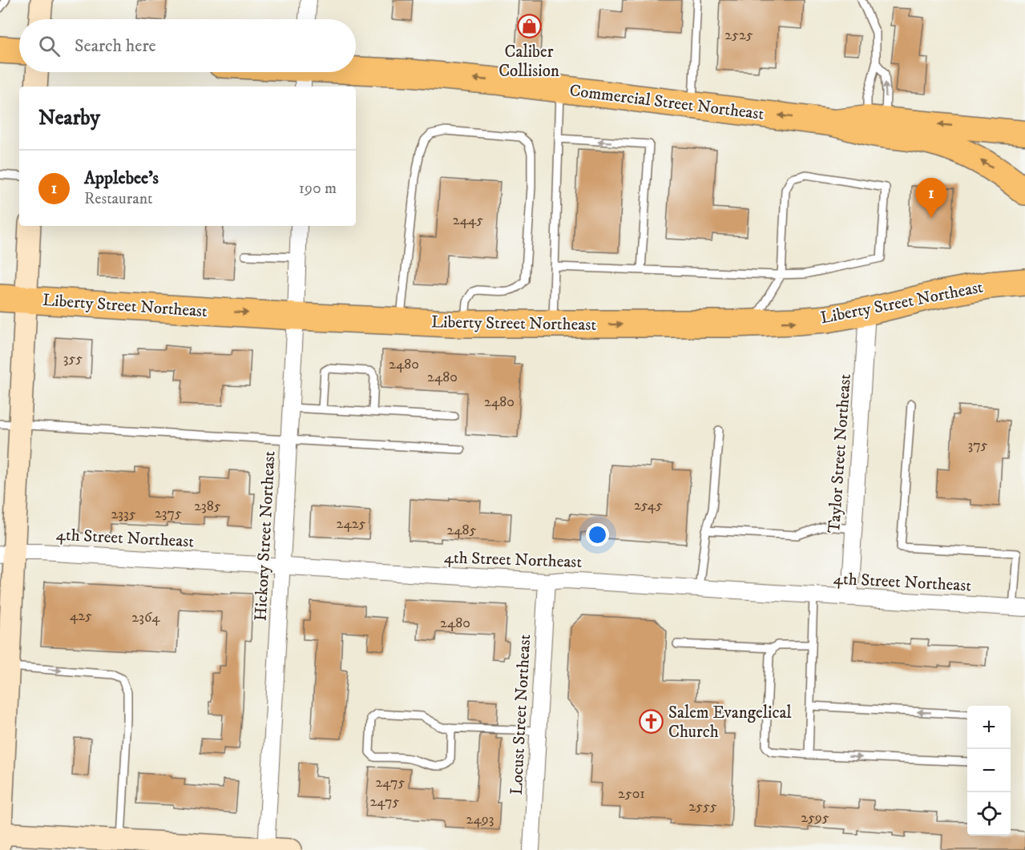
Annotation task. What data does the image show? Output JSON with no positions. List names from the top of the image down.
{
  "streets": {
    "highway": ["Commercial Street Northeast", "Liberty Street Northeast"],
    "street": [
      "Taylor Street Northeast",
      "Hickory Street Northeast",
      "4th Street Northeast",
      "Locust Street Northeast"
    ]
  },
  "crossings": [
    ["Liberty Street Northeast", "Taylor Street Northeast"],
    ["Liberty Street Northeast", "Hickory Street Northeast"],
    ["Taylor Street Northeast", "4th Street Northeast"],
    ["Hickory Street Northeast", "4th Street Northeast"],
    ["4th Street Northeast", "Locust Street Northeast"]
  ],
  "one_way": ["Commercial Street Northeast", "Liberty Street Northeast"],
  "places": {
    "shop": ["Caliber Collision"],
    "church": ["Salem Evangelical Church"]
  },
  "house_numbers": [
    "2525",
    "2445",
    "355",
    "2480",
    "2480",
    "2480",
    "375",
    "2545",
    "2385",
    "2375",
    "2335",
    "2425",
    "2485",
    "425",
    "2364",
    "2480",
    "2475",
    "2501",
    "2475",
    "2555",
    "2595",
    "2493"
  ],
  "page": {
    "search": "Search here",
    "heading": "Nearby",
    "list": [
      {
        "mark": "1",
        "name": "Applebee's",
        "note": "Restaurant",
        "value": "190 m"
      }
    ],
    "pins": "1",
    "map_buttons": ["+", "−"]
  }
}
